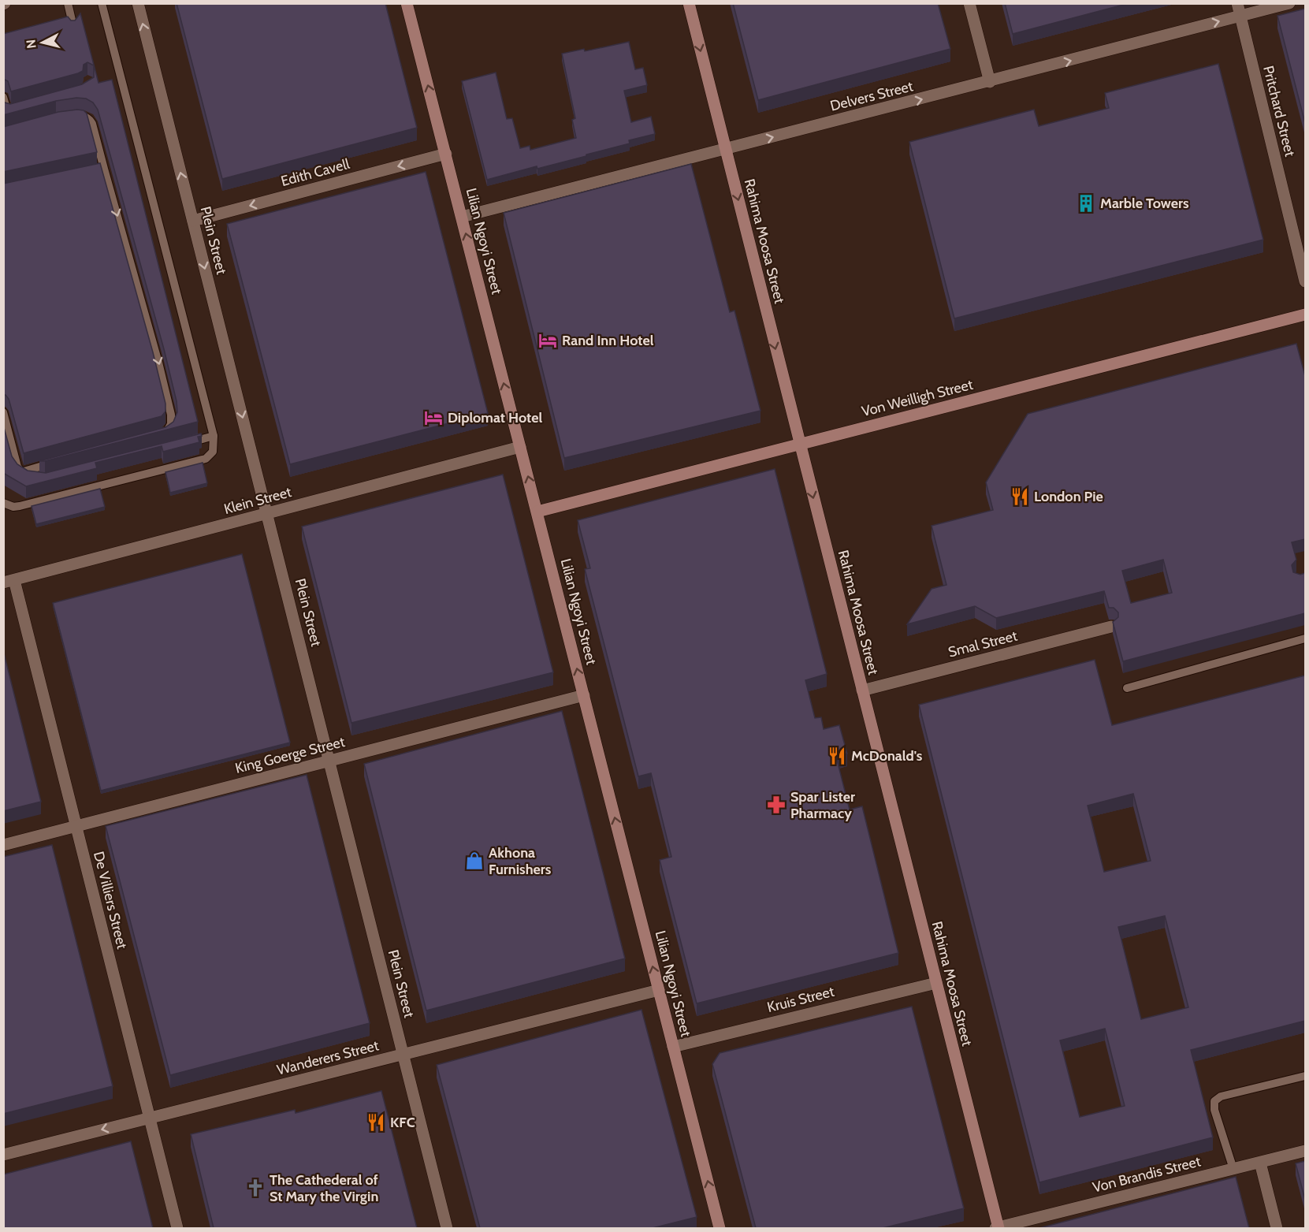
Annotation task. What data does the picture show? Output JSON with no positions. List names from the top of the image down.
{
  "streets": {
    "street": [
      "Delvers Street",
      "Pritchard Street",
      "Edith Cavell",
      "Plein Street",
      "Lilian Ngoyi Street",
      "Rahima Moosa Street",
      "Von Weilligh Street",
      "Klein Street",
      "Smal Street",
      "King Goerge Street",
      "De Villiers Street",
      "Kruis Street",
      "Wanderers Street",
      "Von Brandis Street"
    ]
  },
  "crossings": [
    ["Delvers Street", "Pritchard Street"],
    ["Delvers Street", "Lilian Ngoyi Street"],
    ["Delvers Street", "Rahima Moosa Street"],
    ["Edith Cavell", "Plein Street"],
    ["Edith Cavell", "Lilian Ngoyi Street"],
    ["Plein Street", "Klein Street"],
    ["Plein Street", "King Goerge Street"],
    ["Plein Street", "Wanderers Street"],
    ["Lilian Ngoyi Street", "Von Weilligh Street"],
    ["Lilian Ngoyi Street", "Klein Street"],
    ["Lilian Ngoyi Street", "King Goerge Street"],
    ["Lilian Ngoyi Street", "Kruis Street"],
    ["Lilian Ngoyi Street", "Wanderers Street"],
    ["Rahima Moosa Street", "Von Weilligh Street"],
    ["Rahima Moosa Street", "Smal Street"],
    ["Rahima Moosa Street", "Kruis Street"],
    ["Rahima Moosa Street", "Von Brandis Street"],
    ["Klein Street", "De Villiers Street"],
    ["King Goerge Street", "De Villiers Street"],
    ["De Villiers Street", "Wanderers Street"]
  ],
  "one_way": [
    "Delvers Street",
    "Edith Cavell",
    "Lilian Ngoyi Street",
    "Rahima Moosa Street"
  ],
  "places": {
    "building": ["Marble Towers"],
    "hotel": ["Rand Inn Hotel", "Diplomat Hotel"],
    "restaurant": ["London Pie", "McDonald's", "KFC"],
    "pharmacy": ["Spar Lister Pharmacy"],
    "shop": ["Akhona Furnishers"],
    "church": ["The Cathederal of St Mary the Virgin"]
  },
  "north": "left"
}
